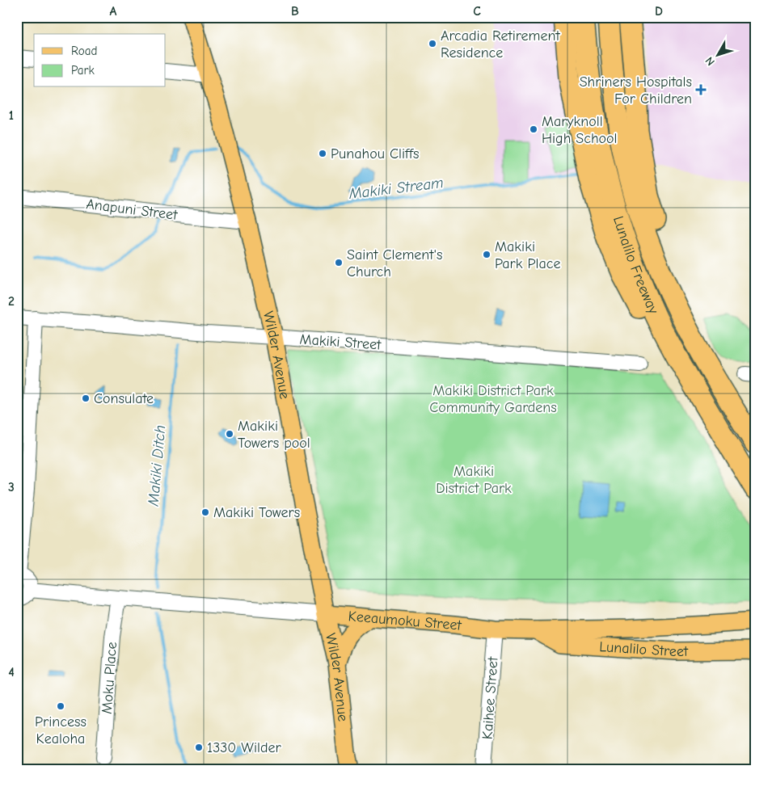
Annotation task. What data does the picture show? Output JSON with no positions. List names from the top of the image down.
{
  "streets": {
    "highway": ["Lunalilo Freeway"],
    "main road": ["Wilder Avenue", "Keeaumoku Street", "Lunalilo Street"],
    "street": [
      "Anapuni Street",
      "Makiki Street",
      "Moku Place",
      "Kaihee Street"
    ]
  },
  "crossings": [
    ["Anapuni Street", "Wilder Avenue"],
    ["Makiki Street", "Wilder Avenue"],
    ["Wilder Avenue", "Keeaumoku Street"],
    ["Keeaumoku Street", "Lunalilo Street"],
    ["Keeaumoku Street", "Moku Place"],
    ["Keeaumoku Street", "Kaihee Street"]
  ],
  "water": ["Makiki Stream", "Makiki Ditch"],
  "parks": ["Makiki District Park Community Gardens", "Makiki District Park"],
  "places": {
    "other": [
      "Arcadia Retirement Residence",
      "Maryknoll High School",
      "Punahou Cliffs",
      "Makiki Park Place",
      "Saint Clement's Church",
      "Consulate",
      "Makiki Towers pool",
      "Makiki Towers",
      "Princess Kealoha",
      "1330 Wilder"
    ],
    "health": ["Shriners Hospitals For Children"]
  },
  "legend": ["Road", "Park"],
  "north": "bottom left",
  "grid": {
    "columns": [
      "A",
      "B",
      "C",
      "D"
    ],
    "rows": [
      "1",
      "2",
      "3",
      "4"
    ]
  }
}
